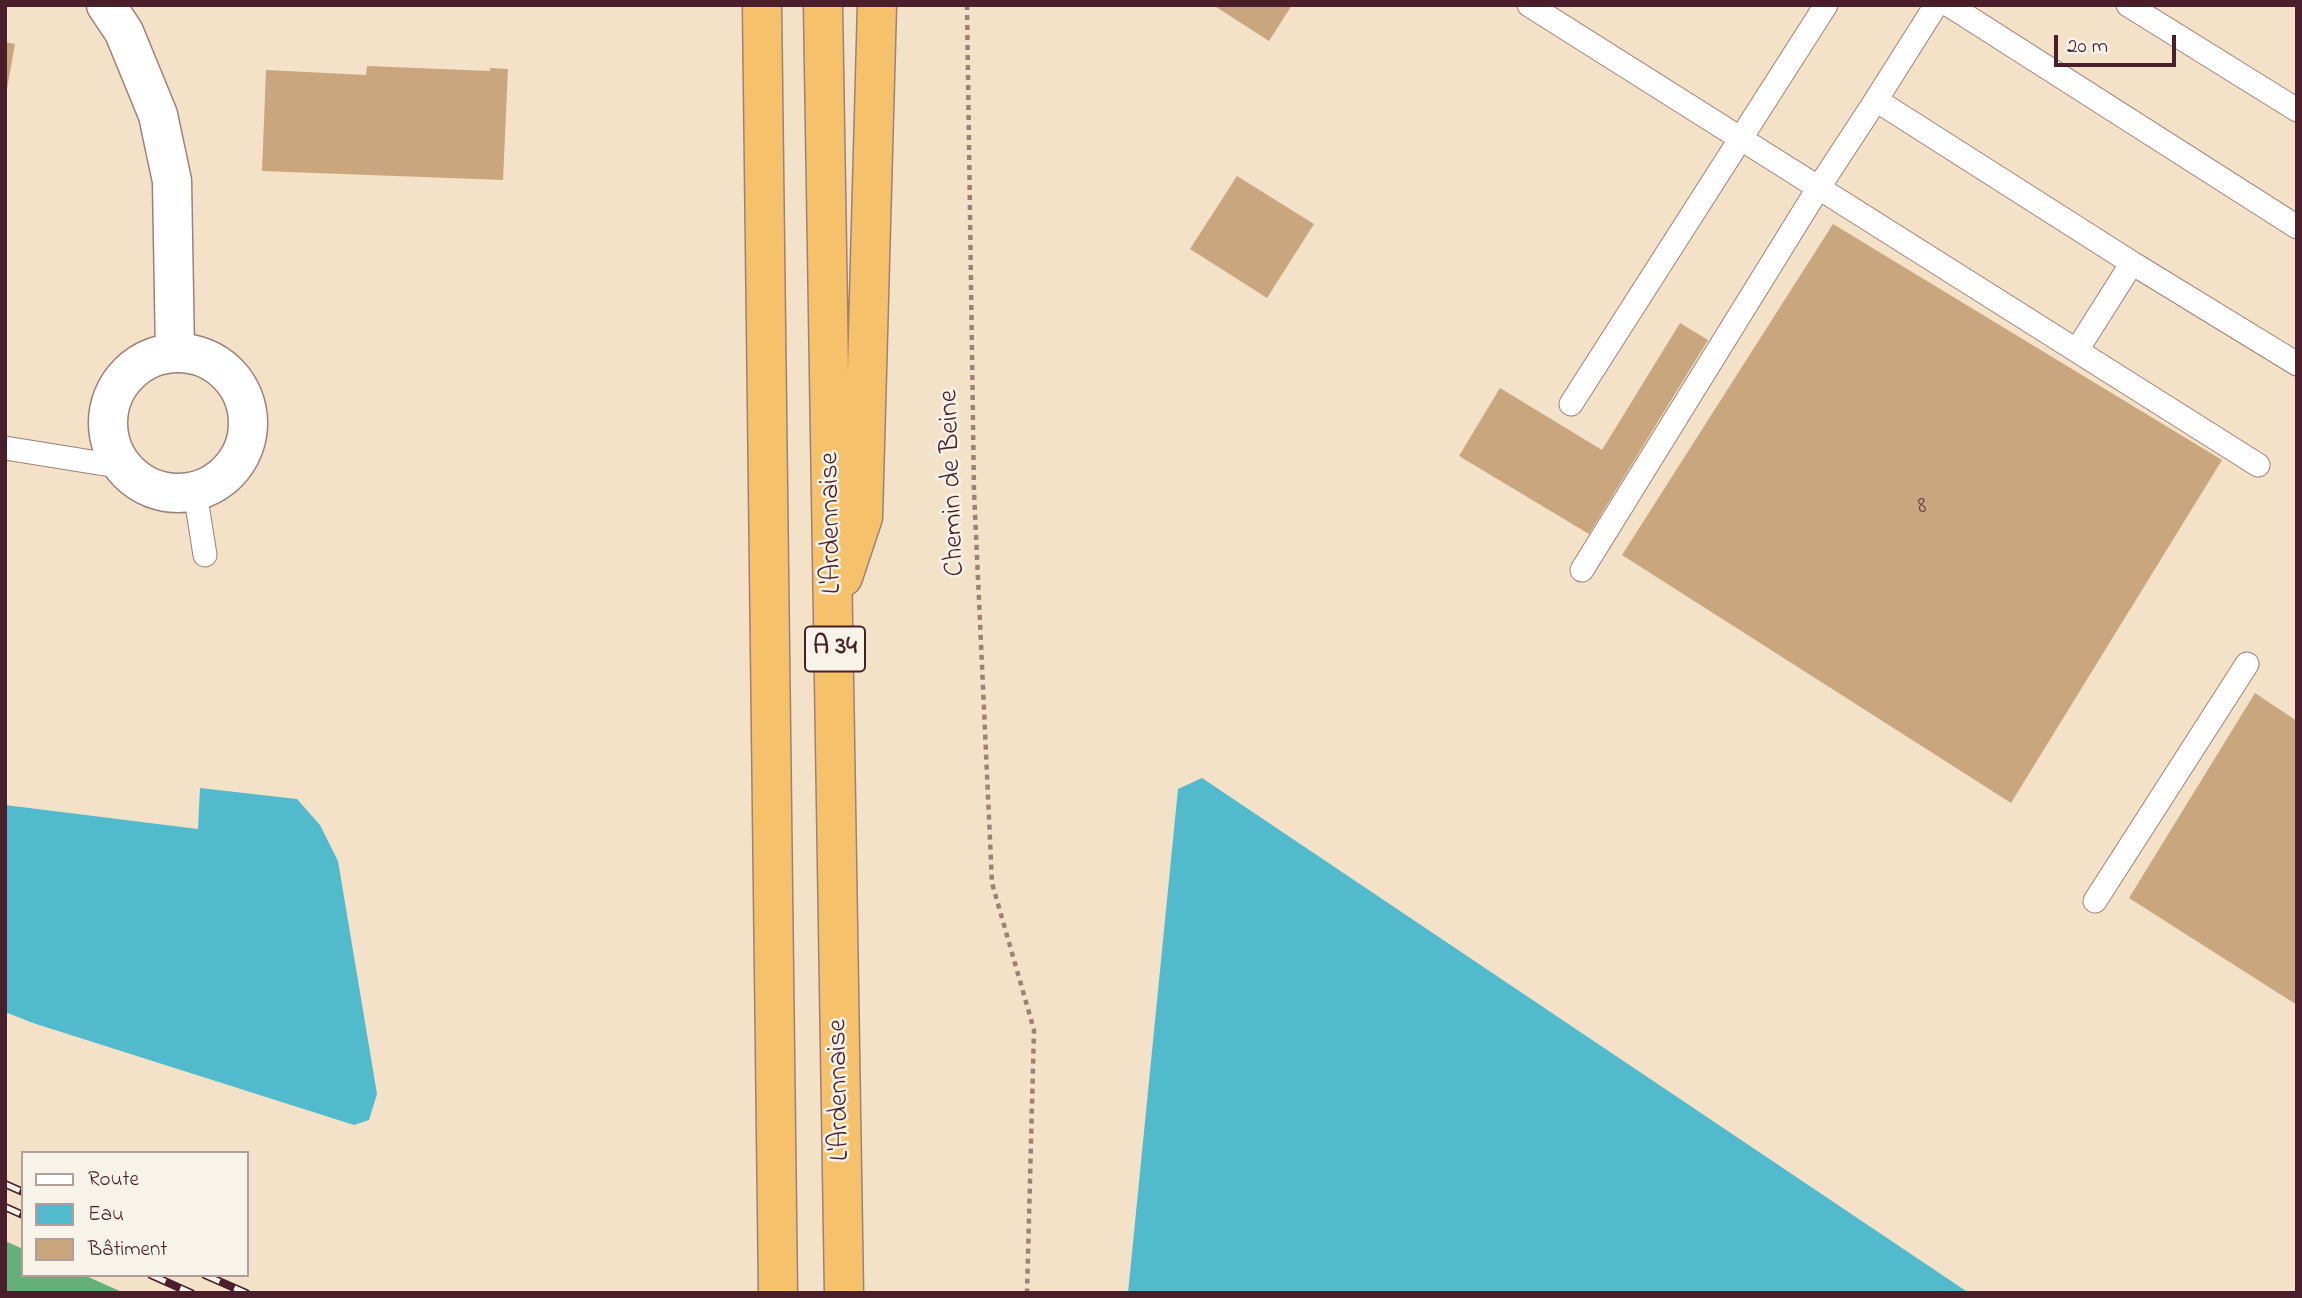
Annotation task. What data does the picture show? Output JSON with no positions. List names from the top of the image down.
{
  "streets": {
    "highway": ["L'Ardennaise", "A 34"],
    "path": ["Chemin de Beine"]
  },
  "house_numbers": ["8"],
  "legend": ["Route", "Eau", "Bâtiment"],
  "scale_bar": "20 m"
}
